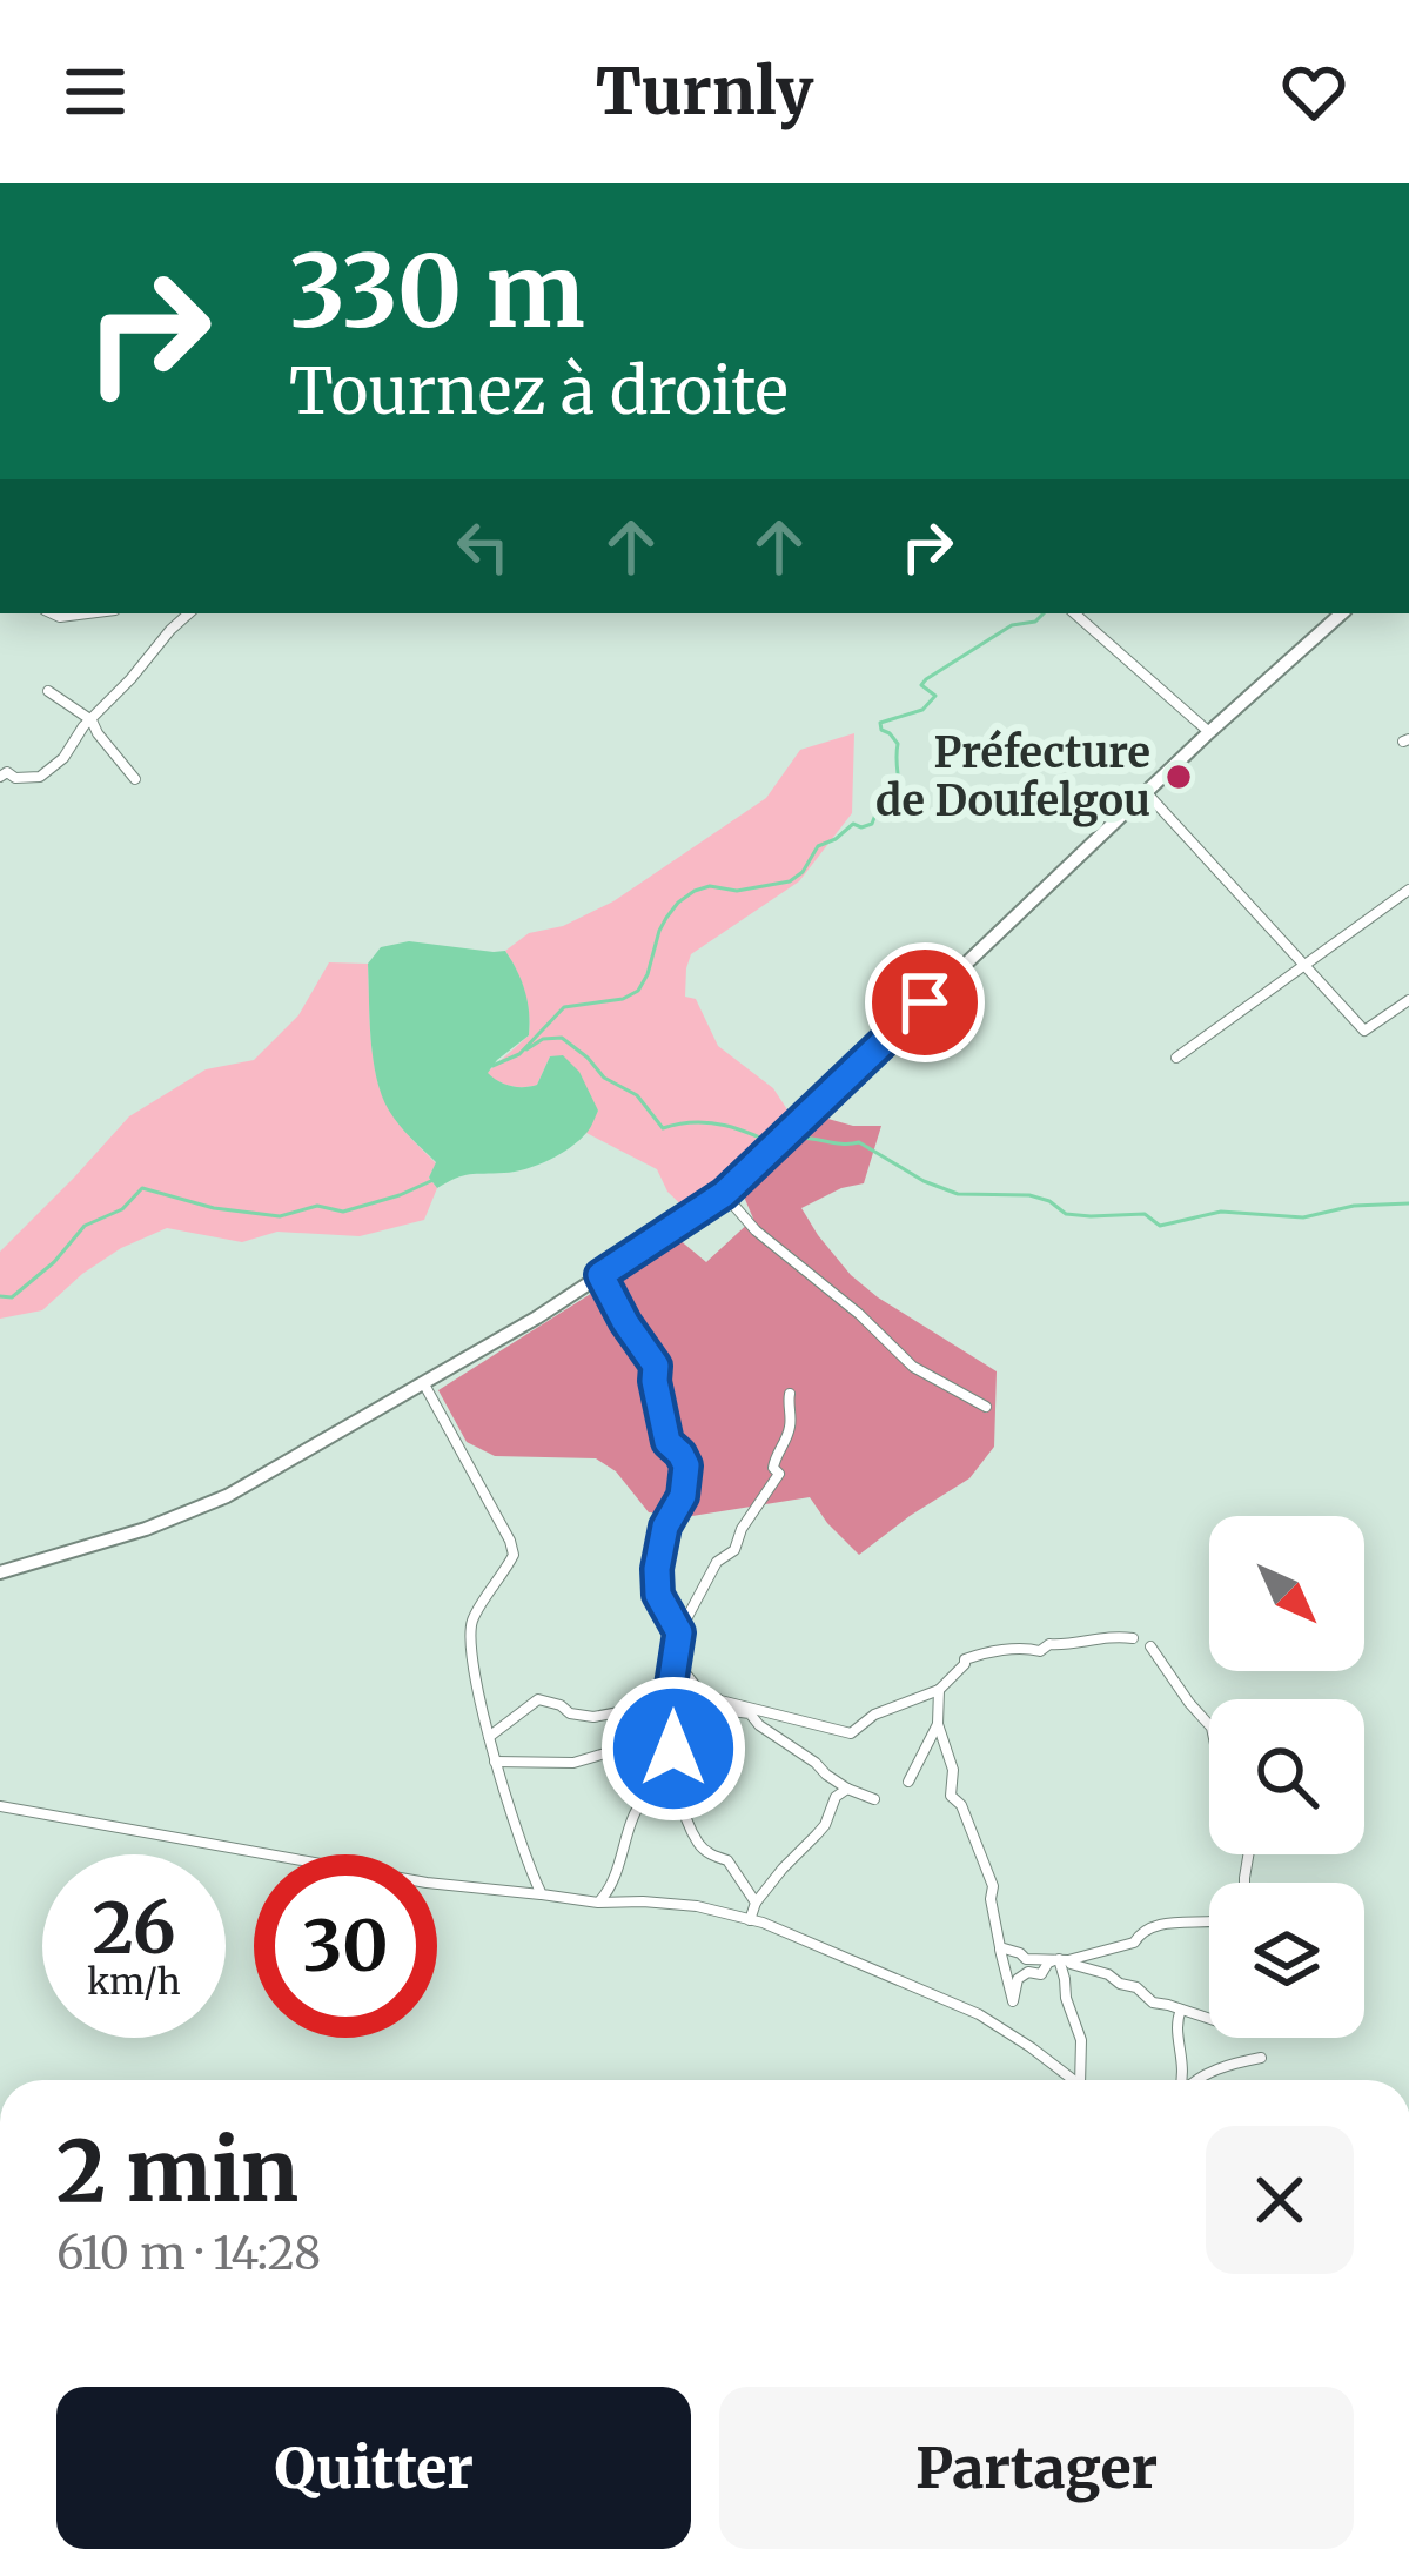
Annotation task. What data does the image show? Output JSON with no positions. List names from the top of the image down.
{
  "places": ["Préfecture de Doufelgou"],
  "north": "bottom right",
  "page": {
    "header": "Turnly",
    "turn": ["330 m", "Tournez à droite"],
    "speed": "26 km/h",
    "limit": "30",
    "heading": ["2 min", "610 m · 14:28"],
    "buttons": ["Quitter", "Partager"]
  }
}
